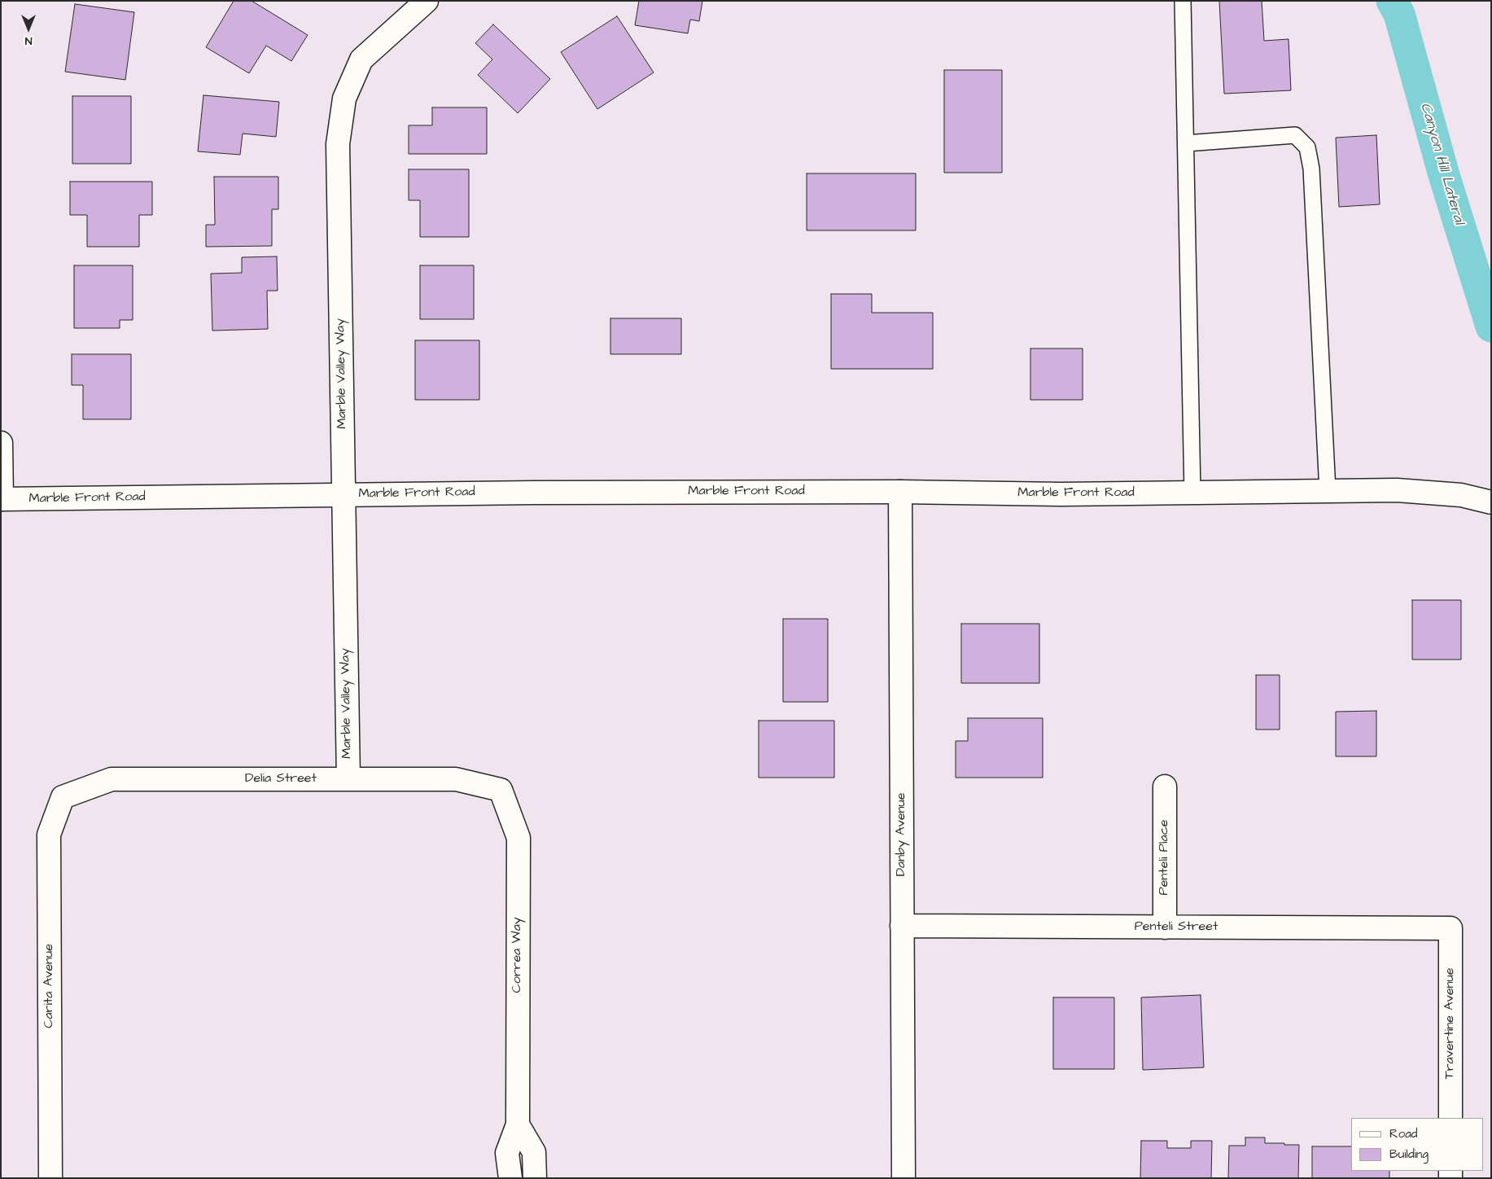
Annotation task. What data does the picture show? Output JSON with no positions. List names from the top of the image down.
{
  "streets": {
    "street": [
      "Marble Valley Way",
      "Marble Front Road",
      "Delia Street",
      "Danby Avenue",
      "Penteli Place",
      "Penteli Street",
      "Correa Way",
      "Carita Avenue",
      "Travertine Avenue"
    ]
  },
  "crossings": [
    ["Marble Valley Way", "Marble Front Road"],
    ["Marble Valley Way", "Delia Street"],
    ["Marble Front Road", "Danby Avenue"],
    ["Delia Street", "Correa Way"],
    ["Delia Street", "Carita Avenue"],
    ["Danby Avenue", "Penteli Street"],
    ["Penteli Place", "Penteli Street"],
    ["Penteli Street", "Travertine Avenue"]
  ],
  "water": ["Canyon Hill Lateral"],
  "legend": ["Road", "Building"],
  "north": "bottom"
}
